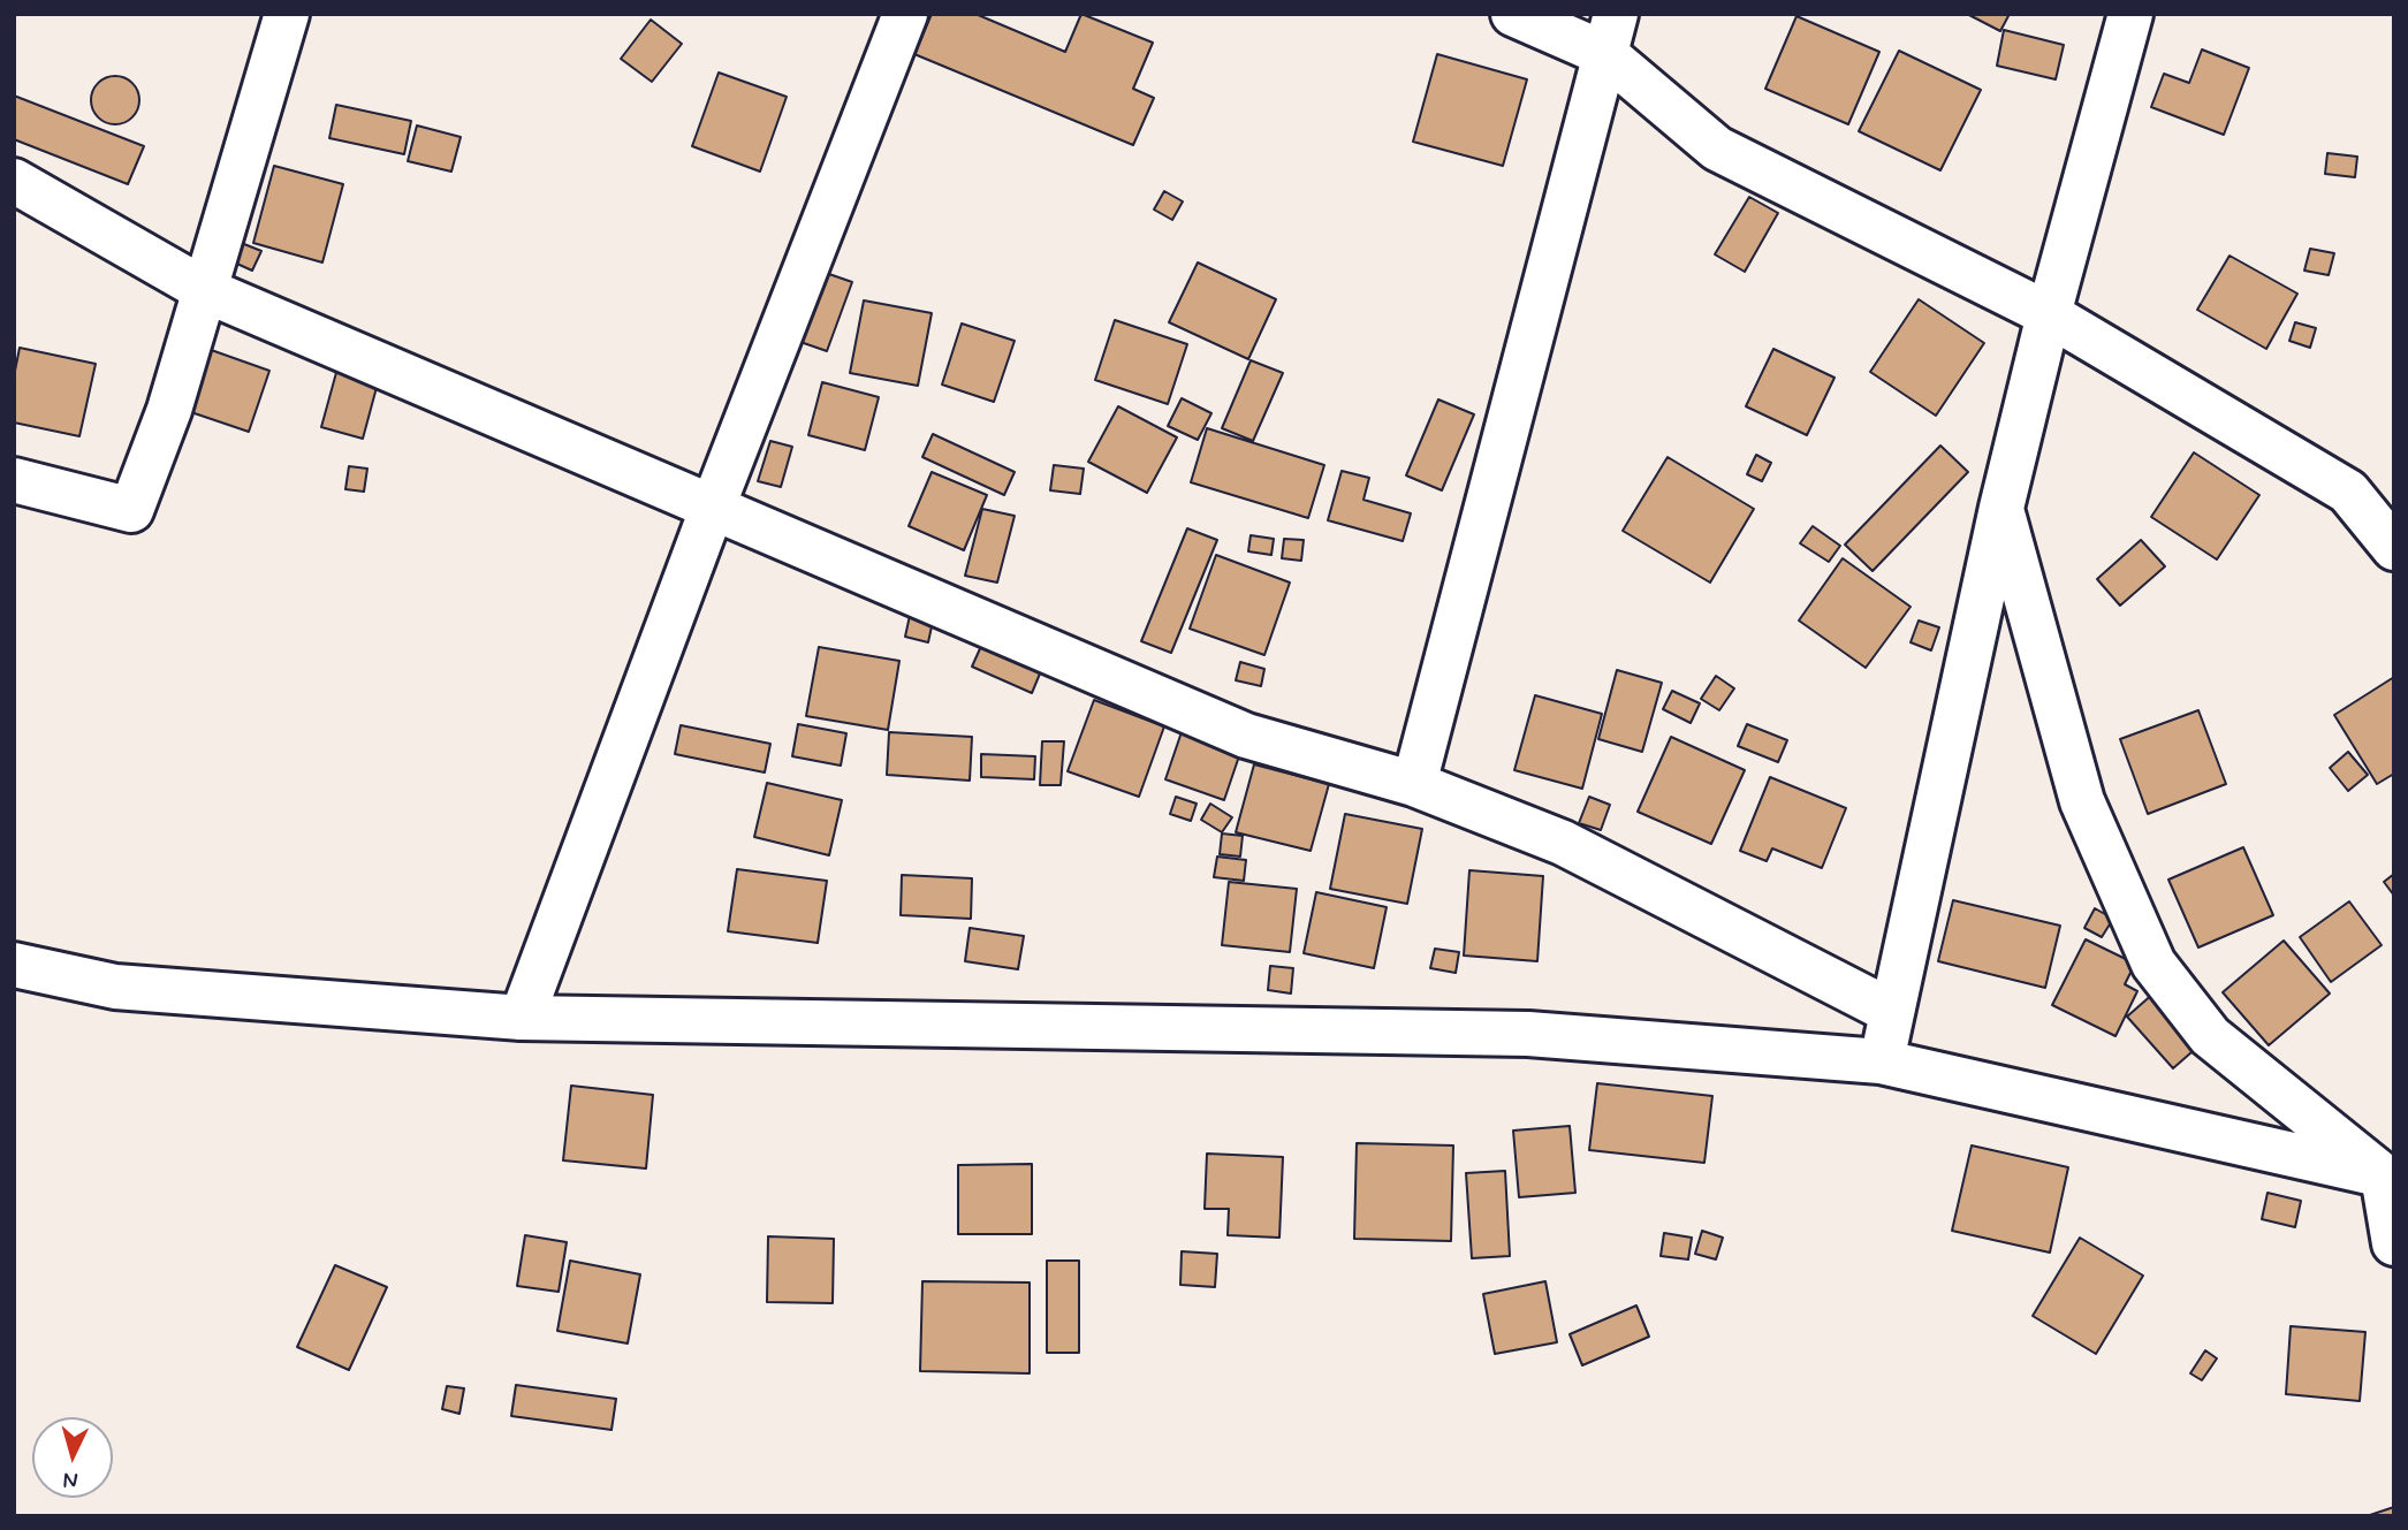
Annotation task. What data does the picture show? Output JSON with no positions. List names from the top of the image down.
{
  "north": "bottom"
}
